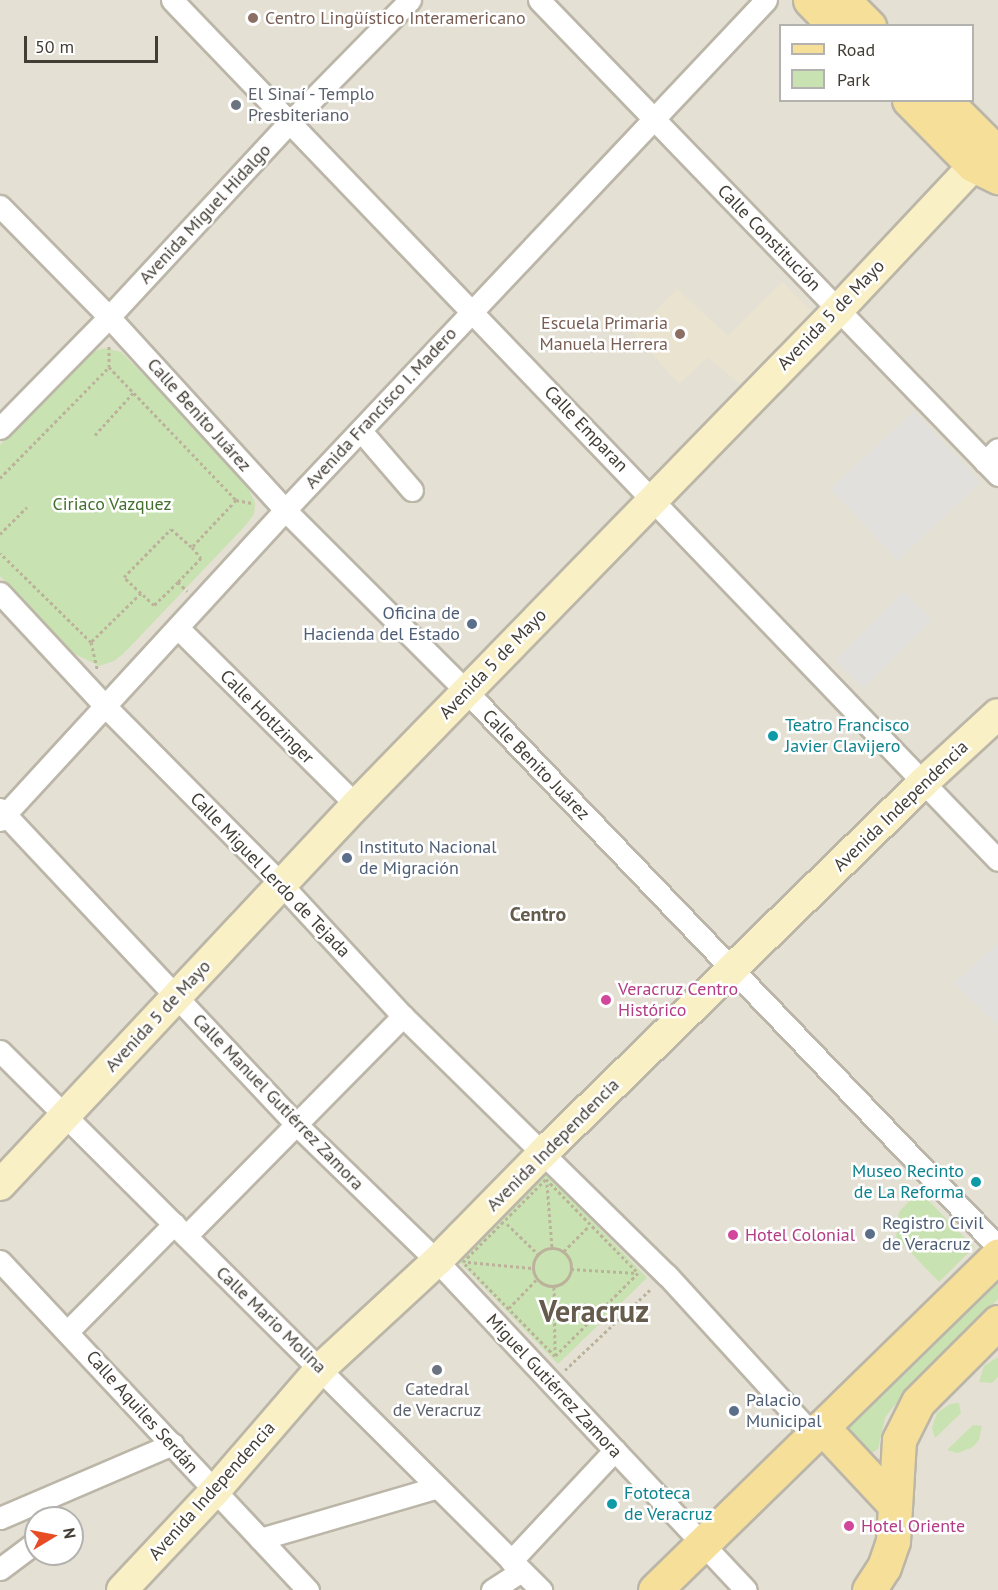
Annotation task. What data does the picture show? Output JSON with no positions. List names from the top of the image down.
{
  "streets": {
    "street": [
      "Avenida Miguel Hidalgo",
      "Calle Constitución",
      "Avenida 5 de Mayo",
      "Avenida Francisco I. Madero",
      "Calle Benito Juárez",
      "Calle Emparan",
      "Calle Hotlzinger",
      "Avenida Independencia",
      "Calle Miguel Lerdo de Tejada",
      "Calle Manuel Gutiérrez Zamora",
      "Calle Mario Molina",
      "Miguel Gutiérrez Zamora",
      "Calle Aquiles Serdán"
    ]
  },
  "crossings": [
    ["Avenida Miguel Hidalgo", "Calle Benito Juárez"],
    ["Avenida Miguel Hidalgo", "Calle Emparan"],
    ["Calle Constitución", "Avenida 5 de Mayo"],
    ["Calle Constitución", "Avenida Francisco I. Madero"],
    ["Avenida 5 de Mayo", "Calle Benito Juárez"],
    ["Avenida 5 de Mayo", "Calle Emparan"],
    ["Avenida 5 de Mayo", "Calle Hotlzinger"],
    ["Avenida 5 de Mayo", "Calle Miguel Lerdo de Tejada"],
    ["Avenida 5 de Mayo", "Calle Manuel Gutiérrez Zamora"],
    ["Avenida 5 de Mayo", "Calle Mario Molina"],
    ["Avenida Francisco I. Madero", "Calle Benito Juárez"],
    ["Avenida Francisco I. Madero", "Calle Emparan"],
    ["Avenida Francisco I. Madero", "Calle Hotlzinger"],
    ["Avenida Francisco I. Madero", "Calle Miguel Lerdo de Tejada"],
    ["Avenida Francisco I. Madero", "Calle Manuel Gutiérrez Zamora"],
    ["Calle Benito Juárez", "Avenida Independencia"],
    ["Calle Emparan", "Avenida Independencia"],
    ["Avenida Independencia", "Calle Miguel Lerdo de Tejada"],
    ["Avenida Independencia", "Calle Manuel Gutiérrez Zamora"],
    ["Avenida Independencia", "Calle Mario Molina"],
    ["Avenida Independencia", "Miguel Gutiérrez Zamora"],
    ["Avenida Independencia", "Calle Aquiles Serdán"],
    ["Calle Manuel Gutiérrez Zamora", "Miguel Gutiérrez Zamora"]
  ],
  "districts": ["Centro", "Veracruz"],
  "parks": ["Ciriaco Vazquez"],
  "places": [
    "Centro Lingüístico Interamericano",
    "El Sinaí - Templo Presbiteriano",
    "Escuela Primaria Manuela Herrera",
    "Oficina de Hacienda del Estado",
    "Teatro Francisco Javier Clavijero",
    "Instituto Nacional de Migración",
    "Veracruz Centro Histórico",
    "Museo Recinto de La Reforma",
    "Registro Civil de Veracruz",
    "Hotel Colonial",
    "Catedral de Veracruz",
    "Palacio Municipal",
    "Fototeca de Veracruz",
    "Hotel Oriente"
  ],
  "legend": ["Road", "Park"],
  "scale_bar": "50 m",
  "north": "right"
}
